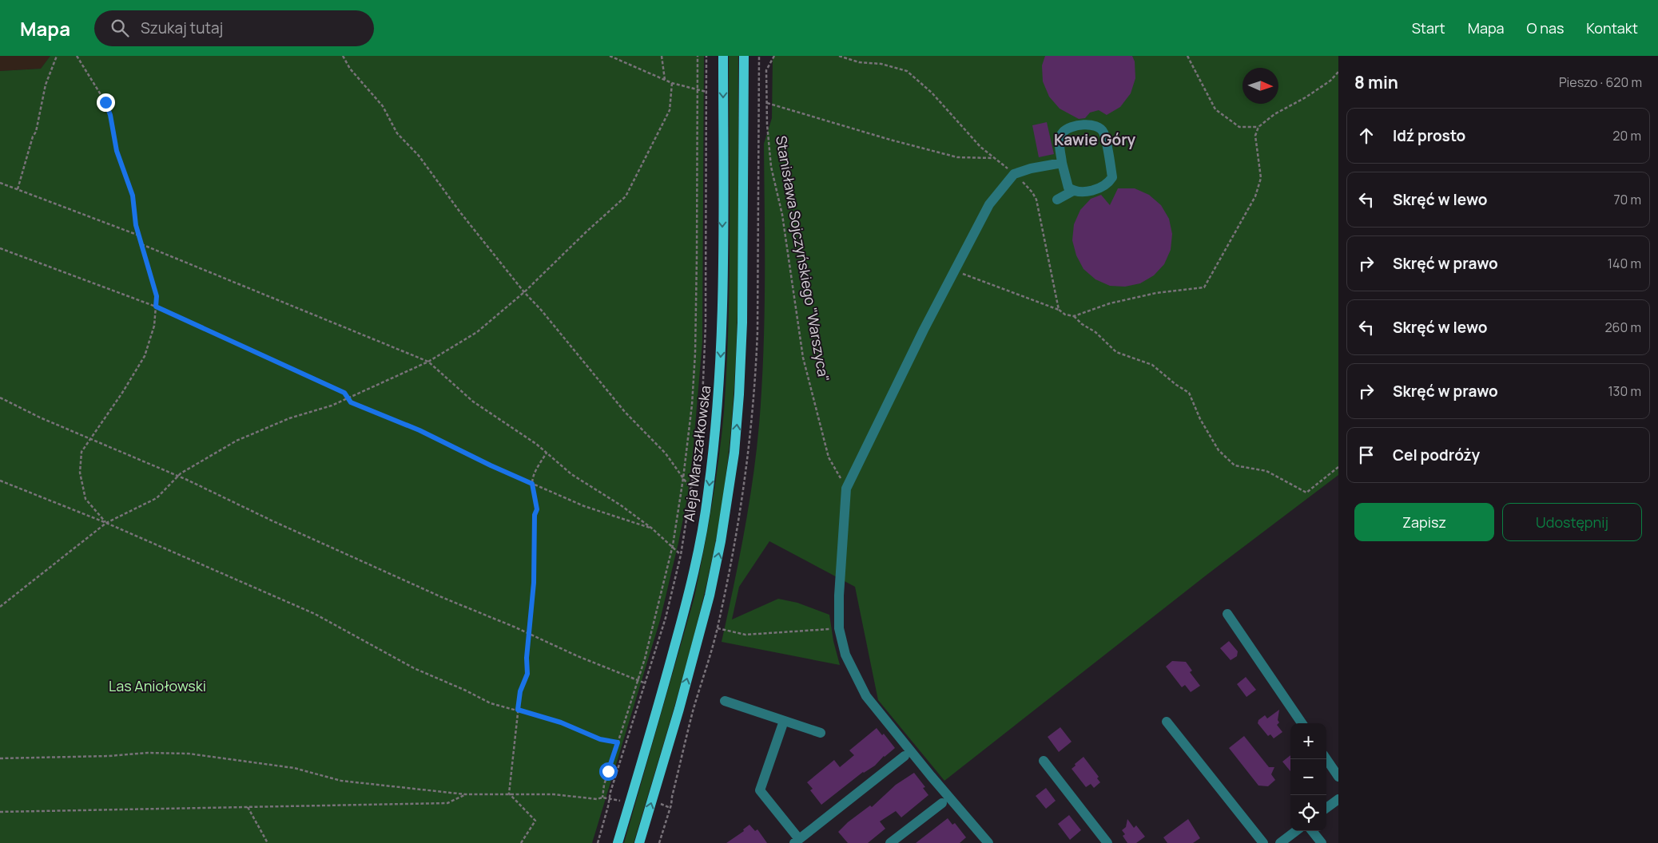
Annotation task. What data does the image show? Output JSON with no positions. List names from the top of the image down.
{
  "streets": {
    "main road": ["Aleja Marszałkowska"],
    "path": ["Stanisława Sojczyńskiego \"Warszyca\""]
  },
  "districts": ["Kawie Góry"],
  "parks": ["Las Aniołowski"],
  "north": "right",
  "page": {
    "header": "Mapa",
    "search": "Szukaj tutaj",
    "nav": [
      "Start",
      "Mapa",
      "O nas",
      "Kontakt"
    ],
    "heading": ["8 min", "Pieszo · 620 m"],
    "list": [
      ["Idź prosto", "20 m"],
      ["Skręć w lewo", "70 m"],
      ["Skręć w prawo", "140 m"],
      ["Skręć w lewo", "260 m"],
      ["Skręć w prawo", "130 m"],
      "Cel podróży"
    ],
    "buttons": ["Zapisz", "Udostępnij"],
    "map_buttons": ["+", "−"]
  }
}
